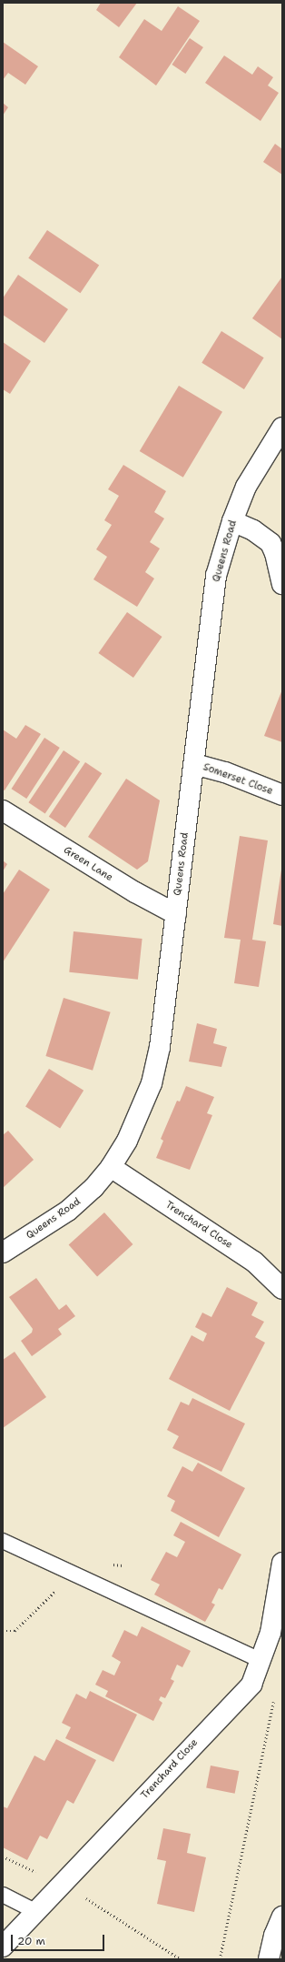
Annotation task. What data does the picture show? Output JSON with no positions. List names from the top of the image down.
{
  "streets": {
    "street": [
      "Queens Road",
      "Somerset Close",
      "Green Lane",
      "Trenchard Close"
    ]
  },
  "crossings": [
    ["Queens Road", "Somerset Close"],
    ["Queens Road", "Green Lane"],
    ["Queens Road", "Trenchard Close"]
  ],
  "scale_bar": "20 m"
}
